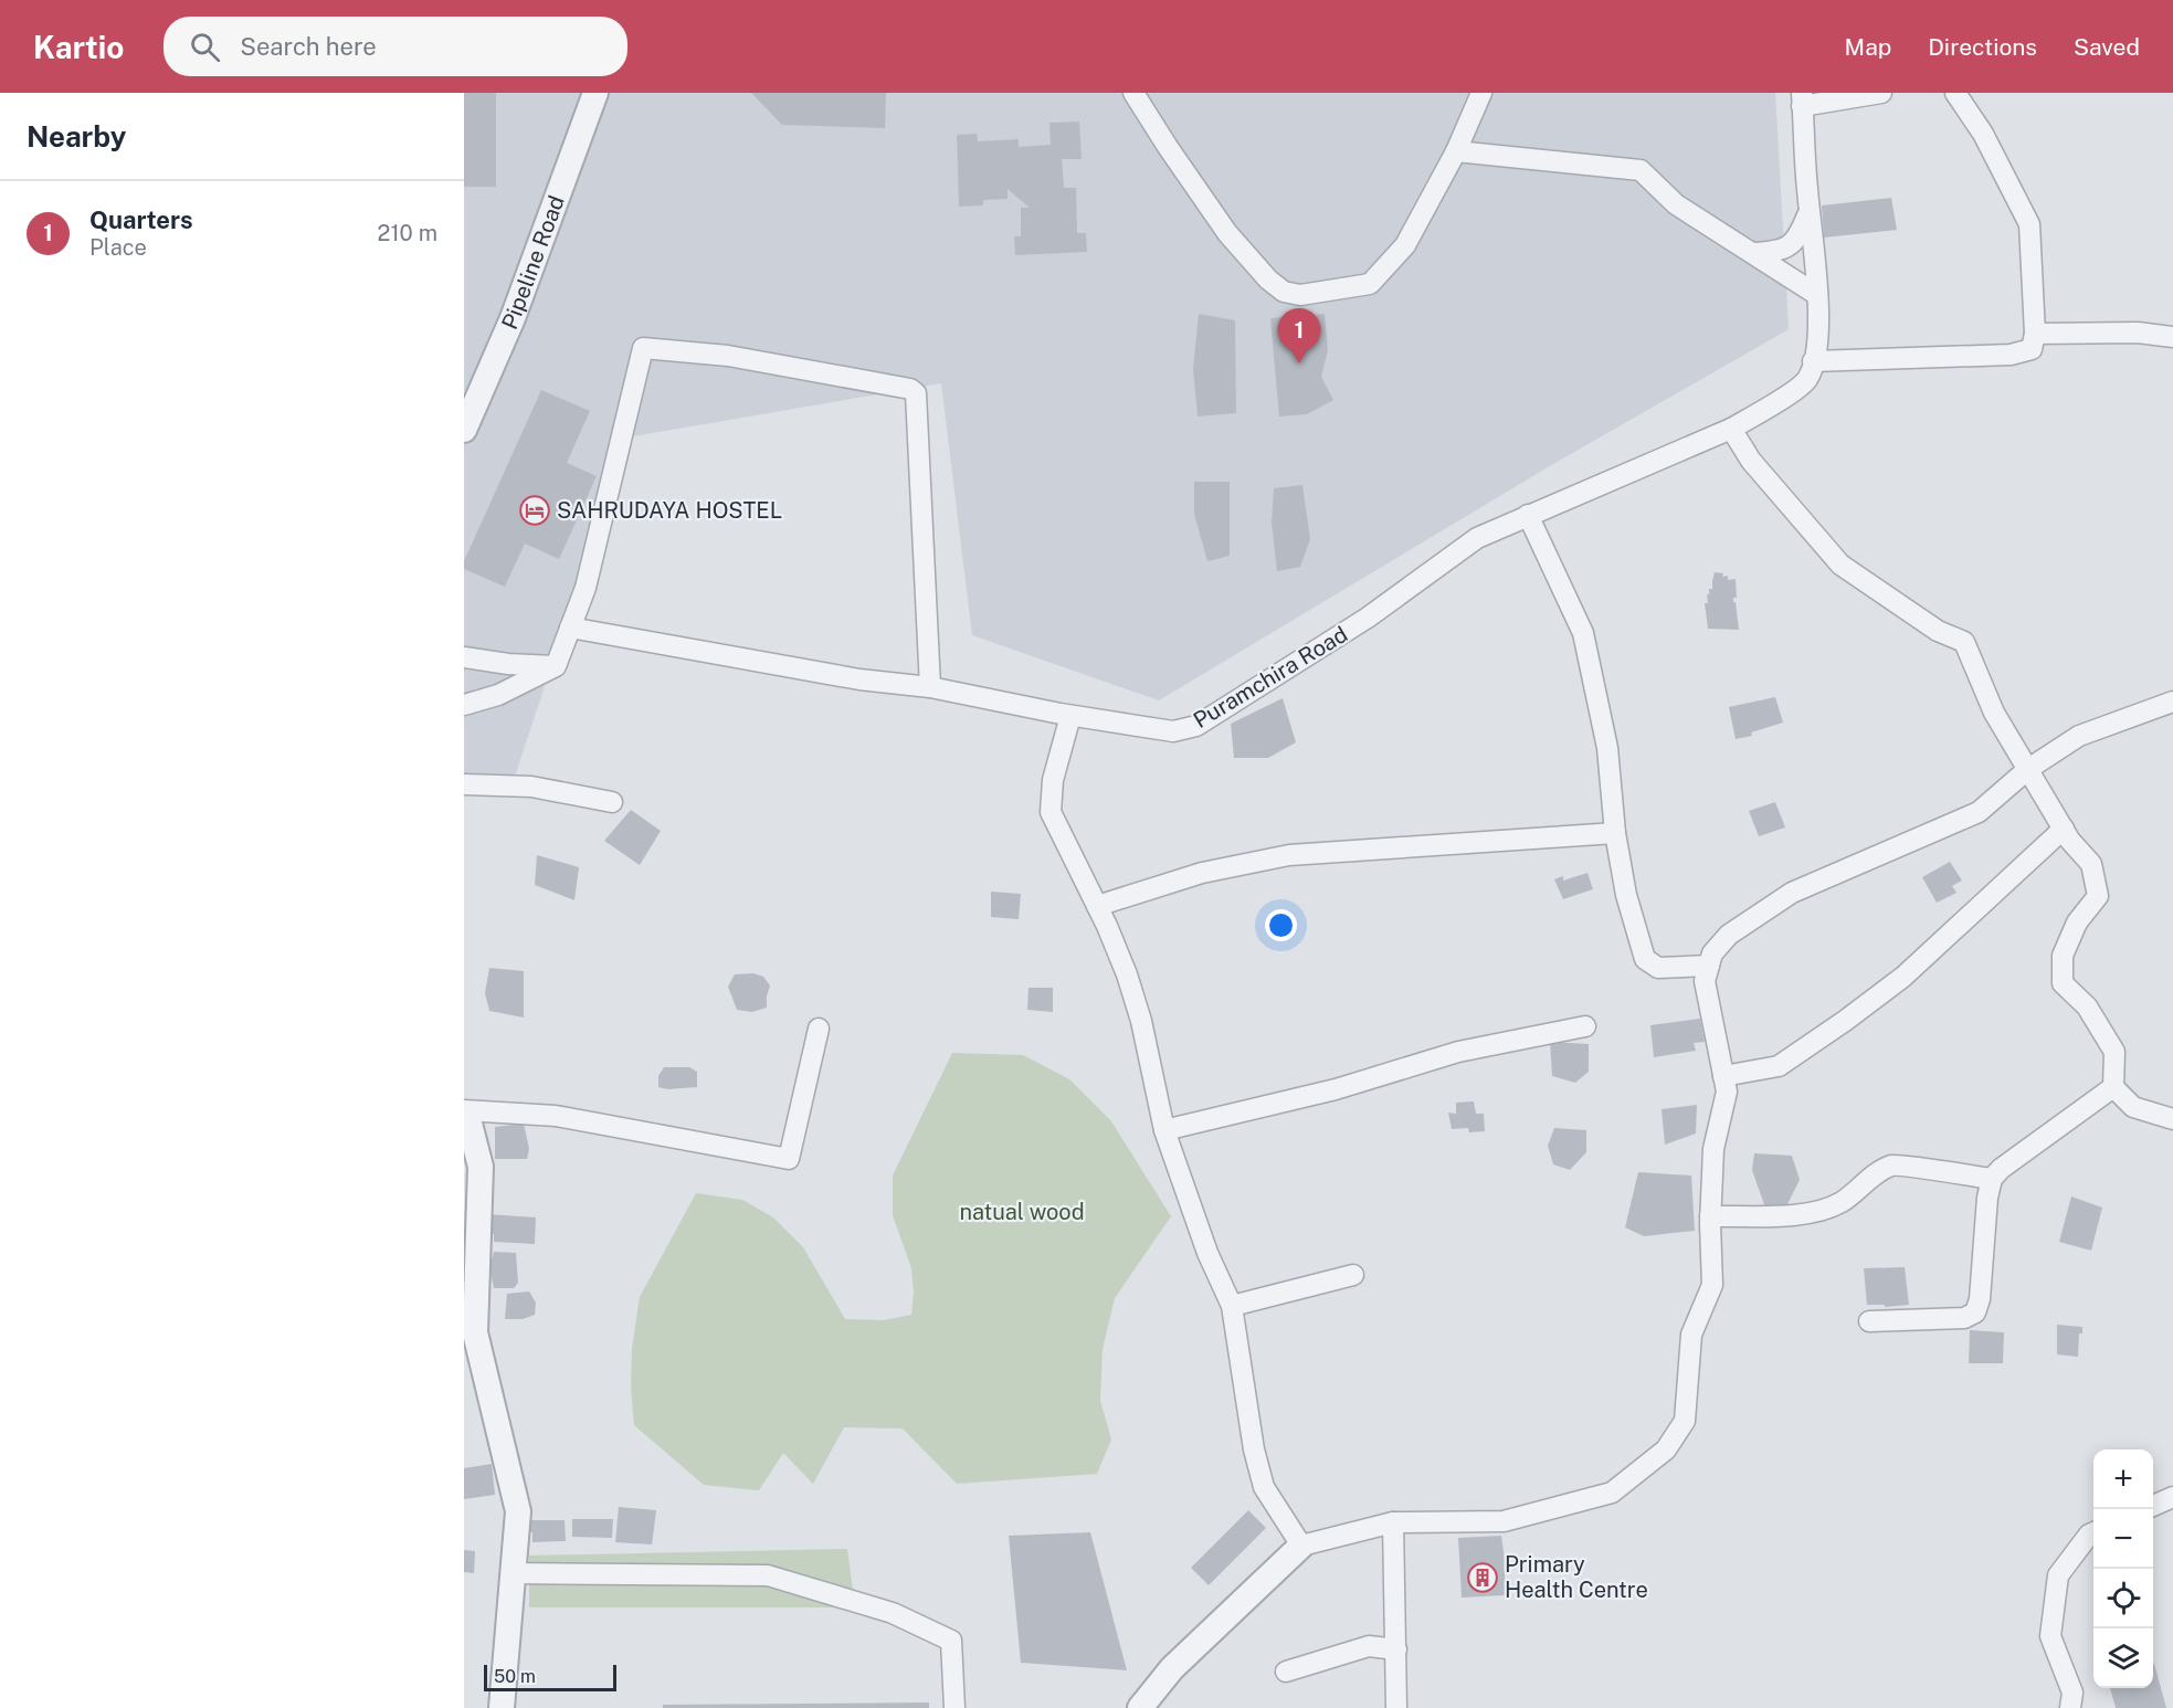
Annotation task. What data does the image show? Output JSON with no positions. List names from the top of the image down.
{
  "streets": {
    "street": ["Pipeline Road", "Puramchira Road"]
  },
  "parks": ["natual wood"],
  "places": {
    "hotel": ["SAHRUDAYA HOSTEL"],
    "building": ["Primary Health Centre"]
  },
  "scale_bar": "50 m",
  "page": {
    "header": "Kartio",
    "search": "Search here",
    "nav": ["Map", "Directions", "Saved"],
    "heading": "Nearby",
    "list": [
      {
        "mark": "1",
        "name": "Quarters",
        "note": "Place",
        "value": "210 m"
      }
    ],
    "pins": "1",
    "map_buttons": ["+", "−"],
    "scale": "50 m"
  }
}
